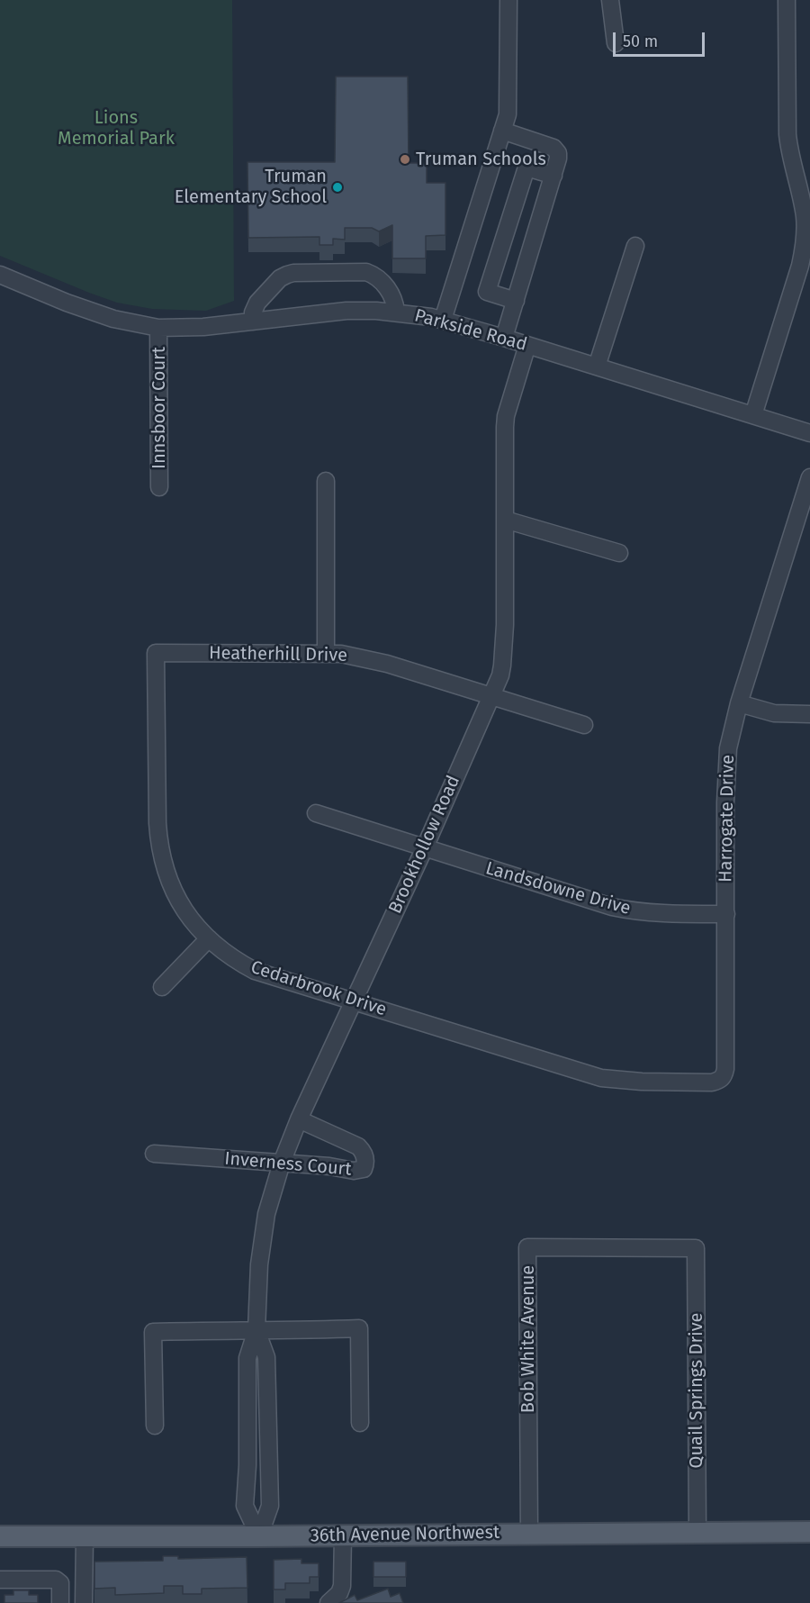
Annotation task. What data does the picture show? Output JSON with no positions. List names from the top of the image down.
{
  "streets": {
    "main road": ["36th Avenue Northwest"],
    "street": [
      "Parkside Road",
      "Innsboor Court",
      "Heatherhill Drive",
      "Harrogate Drive",
      "Brookhollow Road",
      "Landsdowne Drive",
      "Cedarbrook Drive",
      "Inverness Court",
      "Bob White Avenue",
      "Quail Springs Drive"
    ]
  },
  "crossings": [
    ["Parkside Road", "Innsboor Court"],
    ["Parkside Road", "Brookhollow Road"],
    ["Heatherhill Drive", "Brookhollow Road"],
    ["Heatherhill Drive", "Cedarbrook Drive"],
    ["Harrogate Drive", "Landsdowne Drive"],
    ["Harrogate Drive", "Cedarbrook Drive"],
    ["Brookhollow Road", "Landsdowne Drive"],
    ["Brookhollow Road", "Cedarbrook Drive"],
    ["Brookhollow Road", "Inverness Court"],
    ["Brookhollow Road", "36th Avenue Northwest"],
    ["Bob White Avenue", "Quail Springs Drive"],
    ["Bob White Avenue", "36th Avenue Northwest"],
    ["Quail Springs Drive", "36th Avenue Northwest"]
  ],
  "parks": ["Lions Memorial Park"],
  "places": ["Truman Schools", "Truman Elementary School"],
  "scale_bar": "50 m"
}
